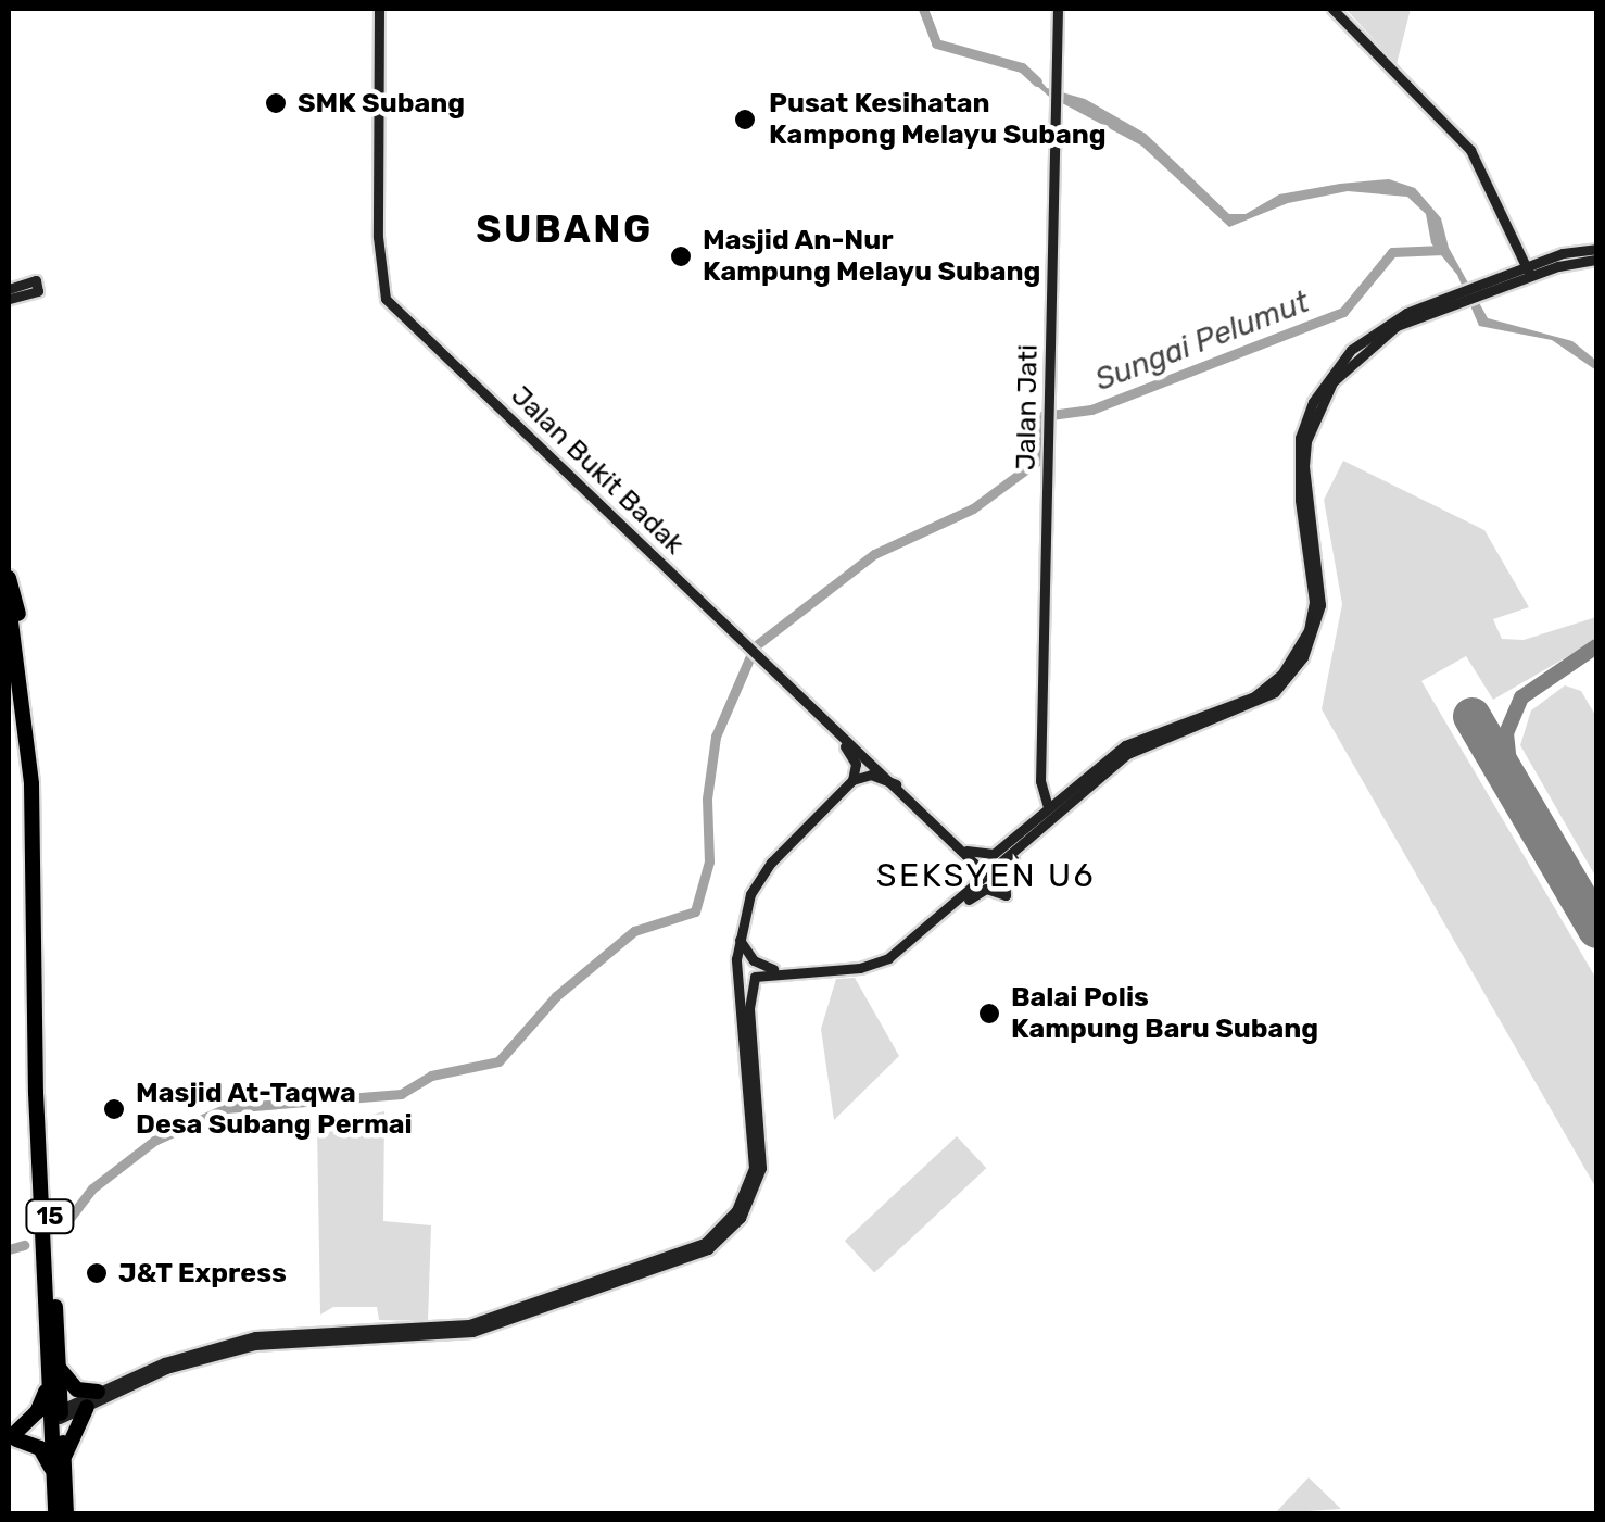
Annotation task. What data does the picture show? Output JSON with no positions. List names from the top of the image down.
{
  "streets": {
    "highway": ["15"],
    "main road": ["Jalan Jati", "Jalan Bukit Badak"]
  },
  "districts": ["SUBANG", "SEKSYEN U6"],
  "water": ["Sungai Pelumut"],
  "places": [
    "SMK Subang",
    "Pusat Kesihatan Kampong Melayu Subang",
    "Masjid An-Nur Kampung Melayu Subang",
    "Balai Polis Kampung Baru Subang",
    "Masjid At-Taqwa Desa Subang Permai",
    "J&T Express"
  ]
}
